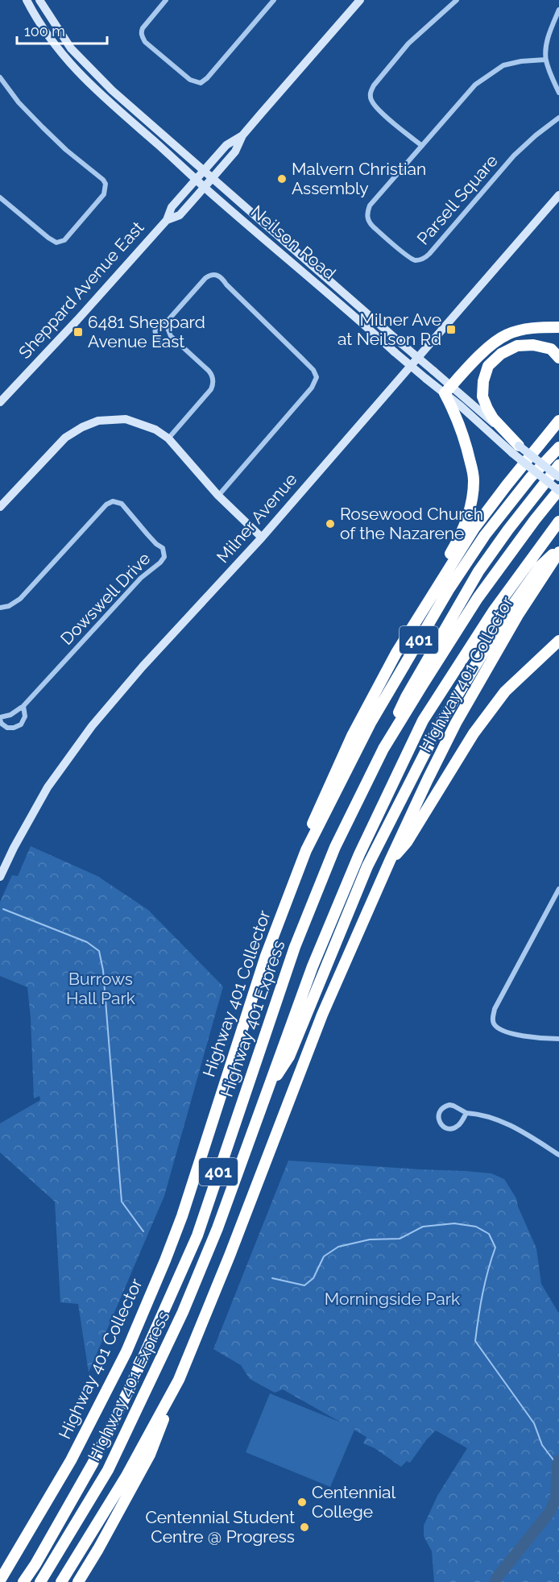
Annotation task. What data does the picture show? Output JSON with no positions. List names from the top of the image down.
{
  "streets": {
    "highway": ["401", "Highway 401 Collector", "Highway 401 Express"],
    "main road": ["Neilson Road", "Sheppard Avenue East", "Milner Avenue"],
    "street": ["Parsell Square", "Dowswell Drive"]
  },
  "crossings": [
    ["Neilson Road", "Sheppard Avenue East"],
    ["Neilson Road", "Highway 401 Express"]
  ],
  "parks": ["Burrows Hall Park", "Morningside Park"],
  "places": {
    "other": [
      "Malvern Christian Assembly",
      "Rosewood Church of the Nazarene",
      "Centennial College",
      "Centennial Student Centre @ Progress"
    ],
    "transit": ["Milner Ave at Neilson Rd", "6481 Sheppard Avenue East"]
  },
  "scale_bar": "100 m"
}
